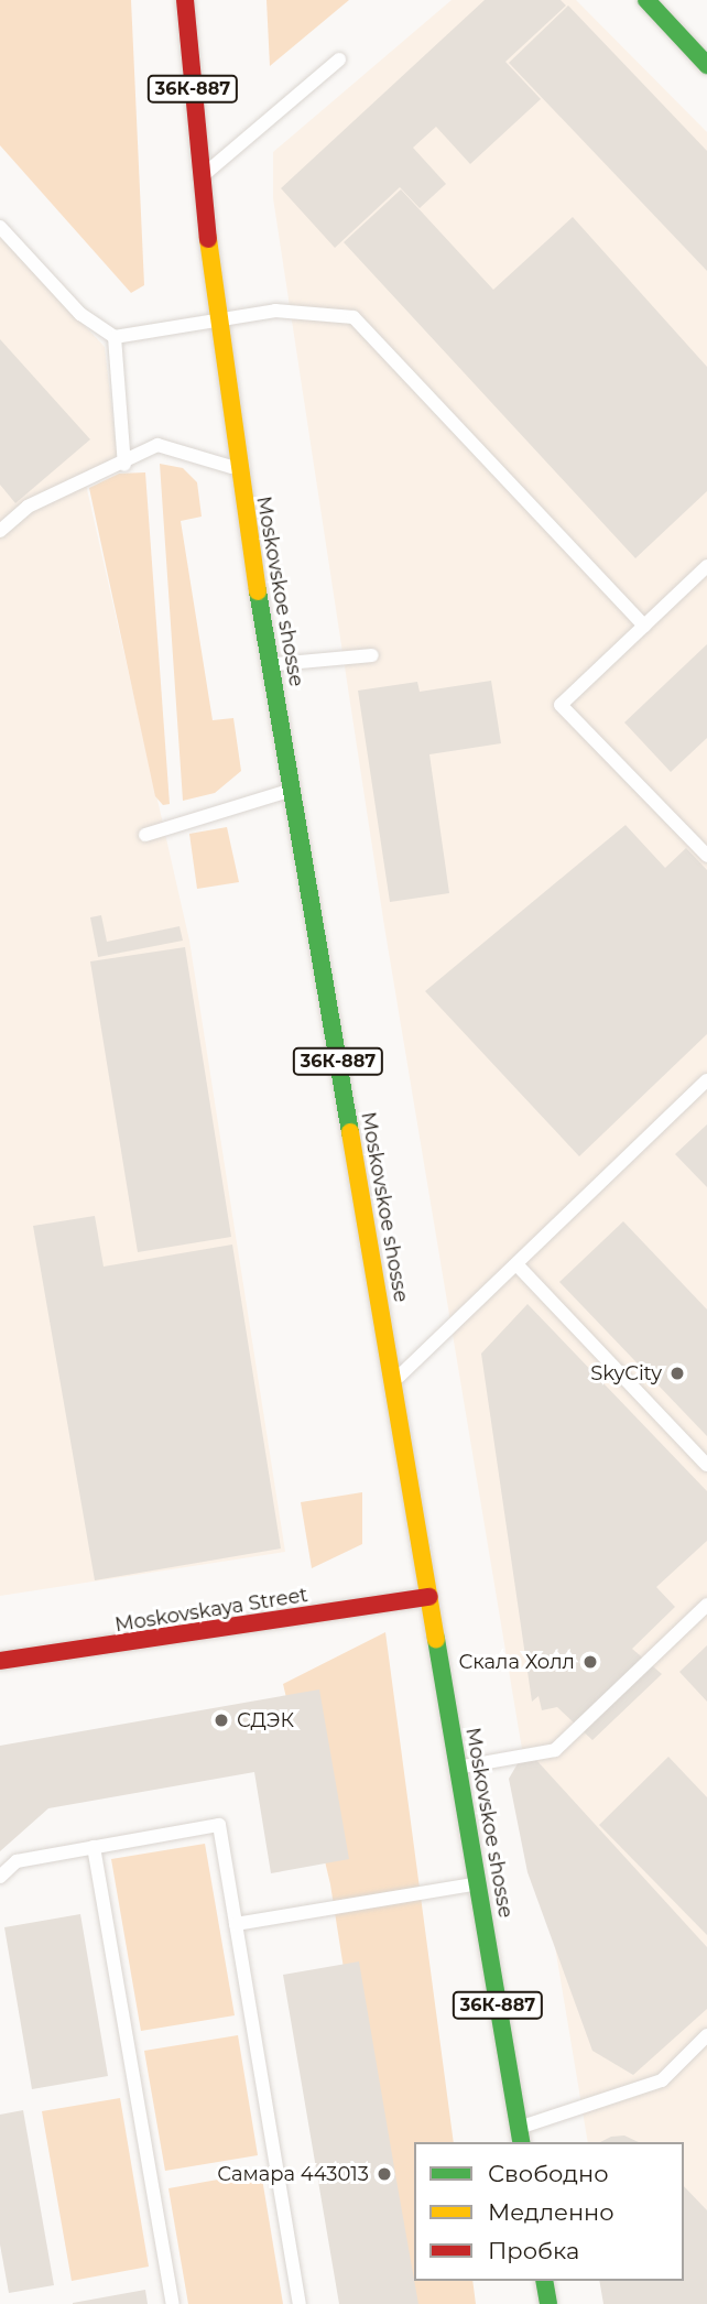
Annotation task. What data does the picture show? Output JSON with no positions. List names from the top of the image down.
{
  "streets": {
    "main road": ["36К-887", "Moskovskoe shosse", "Moskovskaya Street"]
  },
  "crossings": [
    ["Moskovskoe shosse", "Moskovskaya Street"]
  ],
  "places": [
    "SkyCity",
    "Скала Холл",
    "СДЭК",
    "Самара 443013"
  ],
  "legend": ["Свободно", "Медленно", "Пробка"]
}
